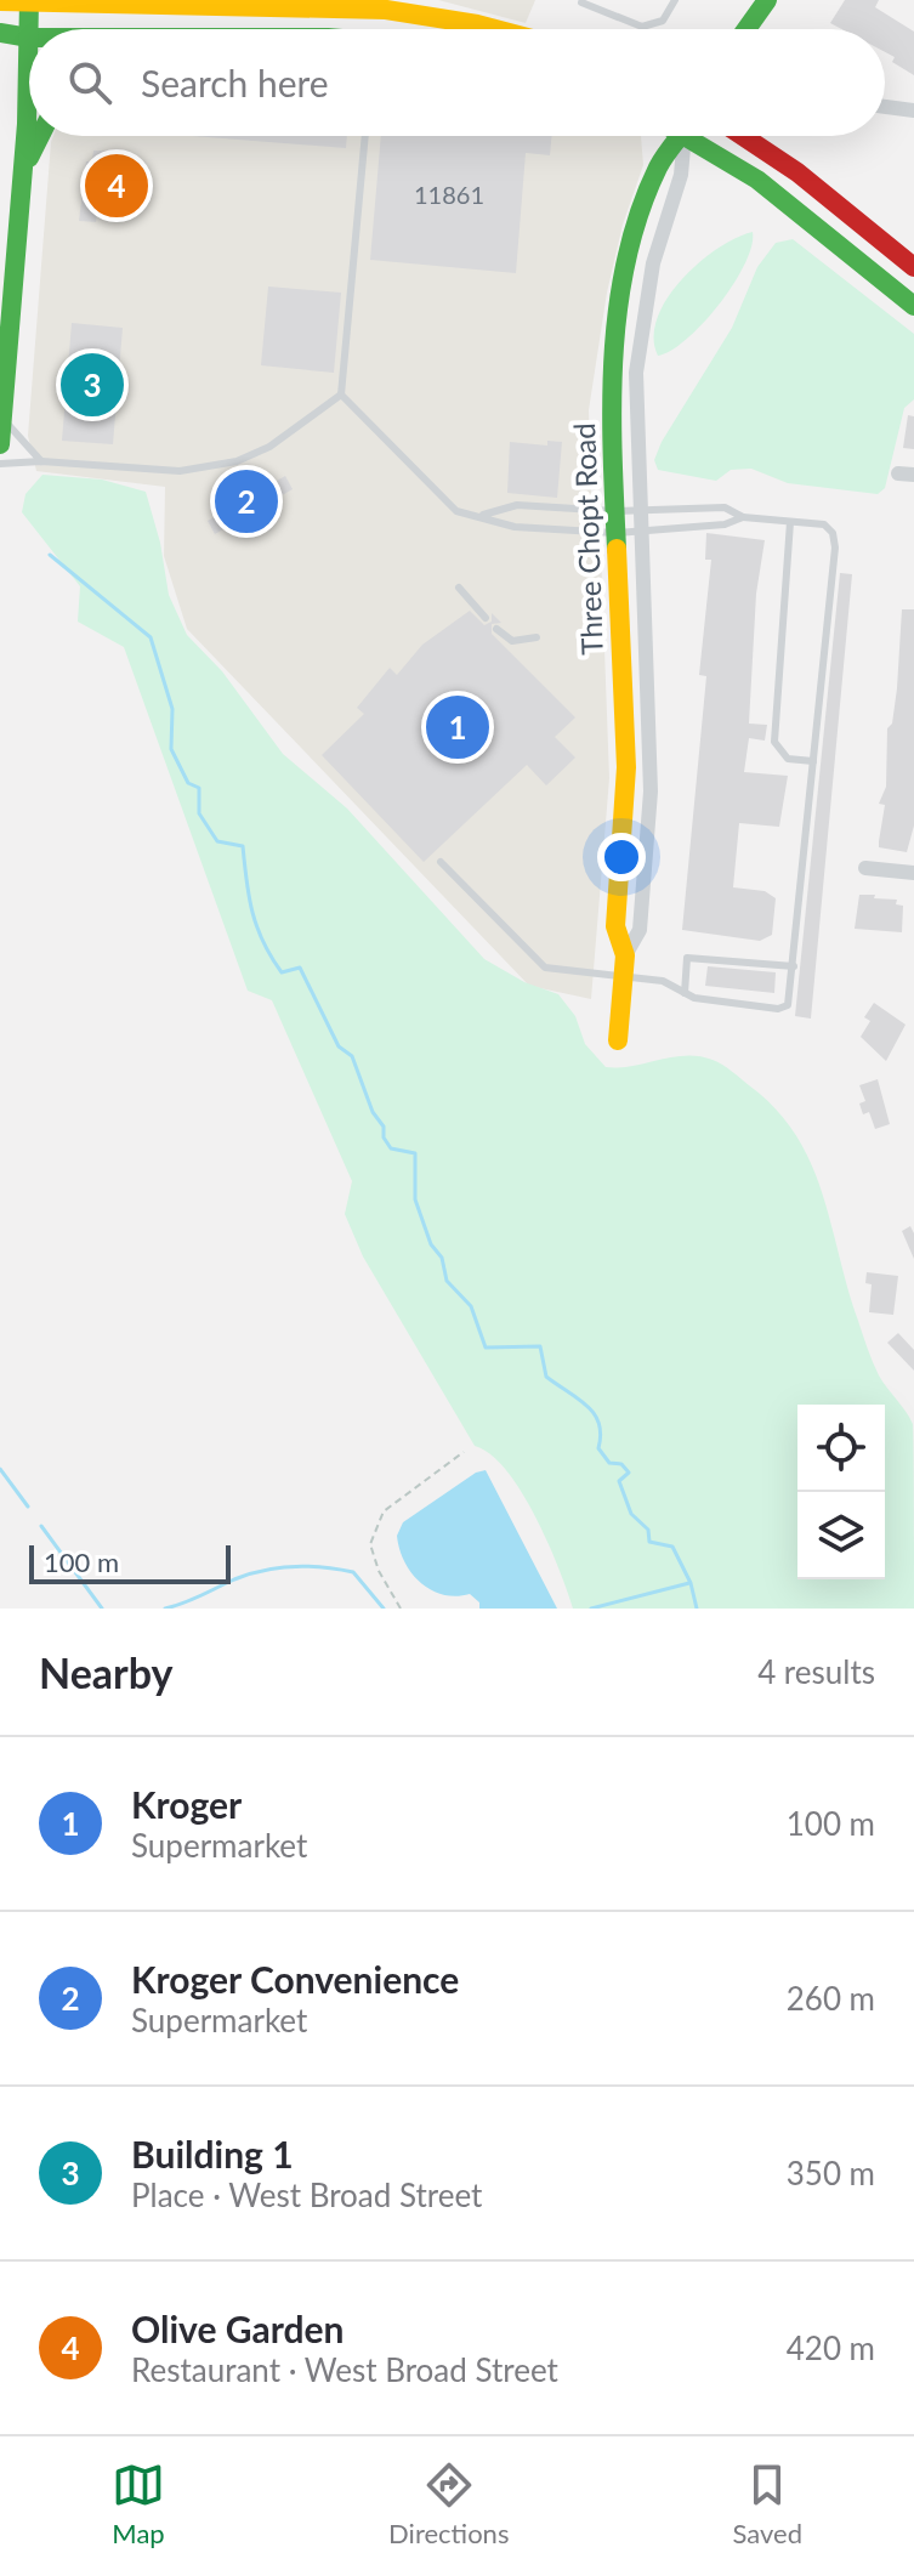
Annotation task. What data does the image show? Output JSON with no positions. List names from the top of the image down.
{
  "streets": {
    "main road": ["Three Chopt Road"]
  },
  "house_numbers": ["11861"],
  "scale_bar": "100 m",
  "page": {
    "search": "Search here",
    "pins": [
      "4",
      "3",
      "2",
      "1"
    ],
    "scale": "100 m",
    "heading": ["Nearby", "4 results"],
    "list": [
      {
        "mark": "1",
        "name": "Kroger",
        "note": "Supermarket",
        "value": "100 m"
      },
      {
        "mark": "2",
        "name": "Kroger Convenience",
        "note": "Supermarket",
        "value": "260 m"
      },
      {
        "mark": "3",
        "name": "Building 1",
        "note": "Place · West Broad Street",
        "value": "350 m"
      },
      {
        "mark": "4",
        "name": "Olive Garden",
        "note": "Restaurant · West Broad Street",
        "value": "420 m"
      }
    ],
    "nav": ["Map", "Directions", "Saved"]
  }
}
